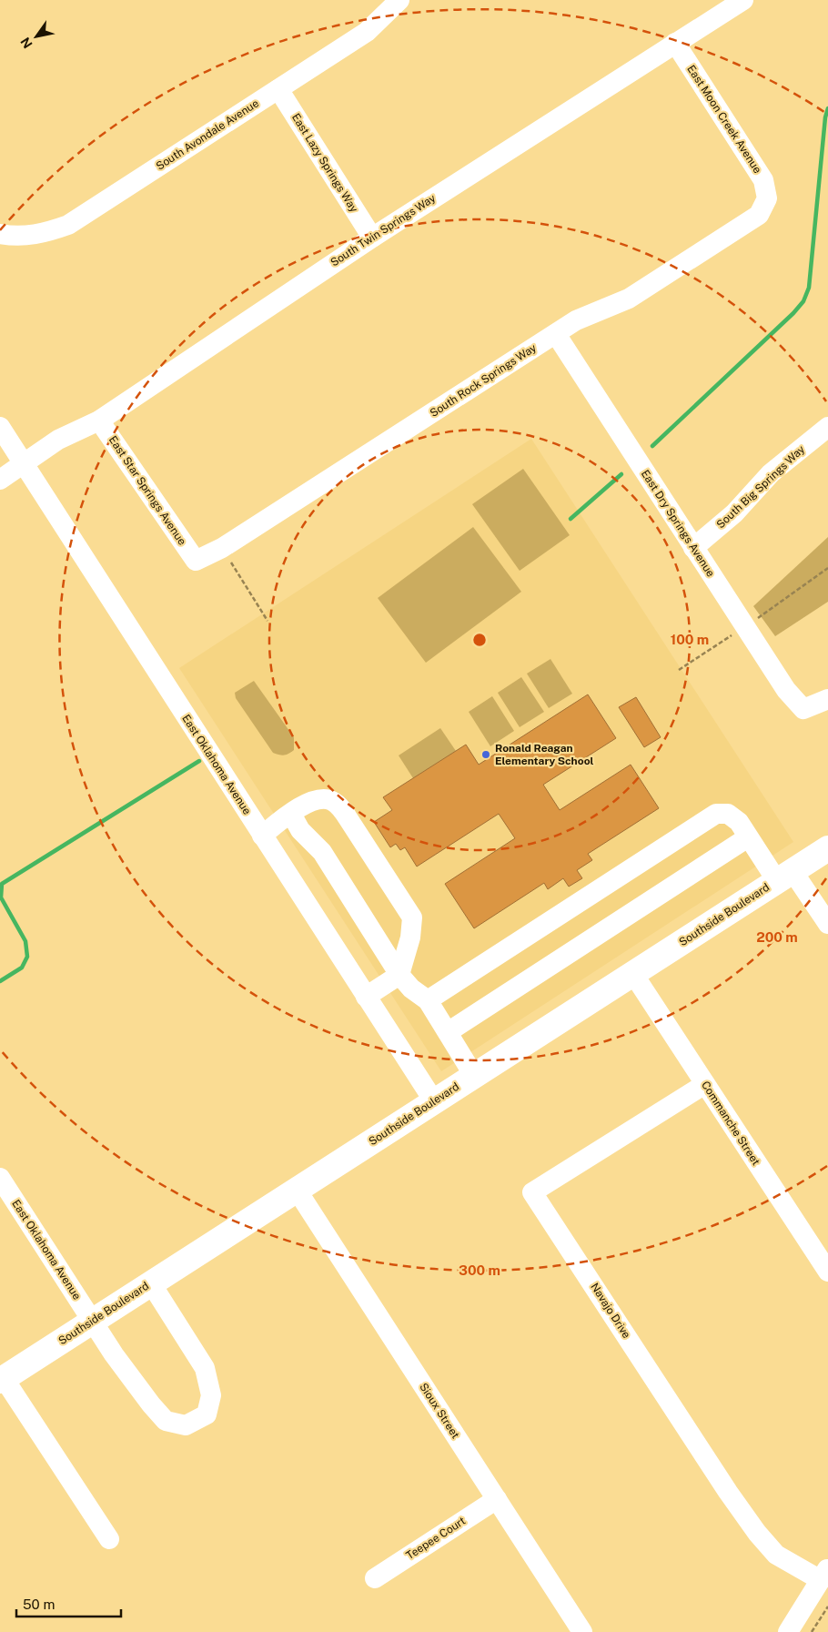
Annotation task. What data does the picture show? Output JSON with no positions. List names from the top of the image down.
{
  "streets": {
    "main road": ["Southside Boulevard"],
    "street": [
      "East Moon Creek Avenue",
      "South Avondale Avenue",
      "East Lazy Springs Way",
      "South Twin Springs Way",
      "South Rock Springs Way",
      "South Big Springs Way",
      "East Star Springs Avenue",
      "East Dry Springs Avenue",
      "East Oklahoma Avenue",
      "Commanche Street",
      "Navajo Drive",
      "Sioux Street",
      "Teepee Court"
    ]
  },
  "crossings": [
    ["East Moon Creek Avenue", "South Twin Springs Way"],
    ["East Moon Creek Avenue", "South Rock Springs Way"],
    ["South Avondale Avenue", "East Lazy Springs Way"],
    ["East Lazy Springs Way", "South Twin Springs Way"],
    ["South Twin Springs Way", "East Star Springs Avenue"],
    ["South Twin Springs Way", "East Oklahoma Avenue"],
    ["South Rock Springs Way", "East Star Springs Avenue"],
    ["South Rock Springs Way", "East Dry Springs Avenue"],
    ["South Big Springs Way", "East Dry Springs Avenue"],
    ["East Oklahoma Avenue", "Southside Boulevard"],
    ["Southside Boulevard", "Commanche Street"],
    ["Southside Boulevard", "Sioux Street"],
    ["Commanche Street", "Navajo Drive"],
    ["Sioux Street", "Teepee Court"]
  ],
  "places": ["Ronald Reagan Elementary School"],
  "scale_bar": "50 m",
  "north": "bottom left",
  "rings": ["100 m", "200 m", "300 m"]
}
